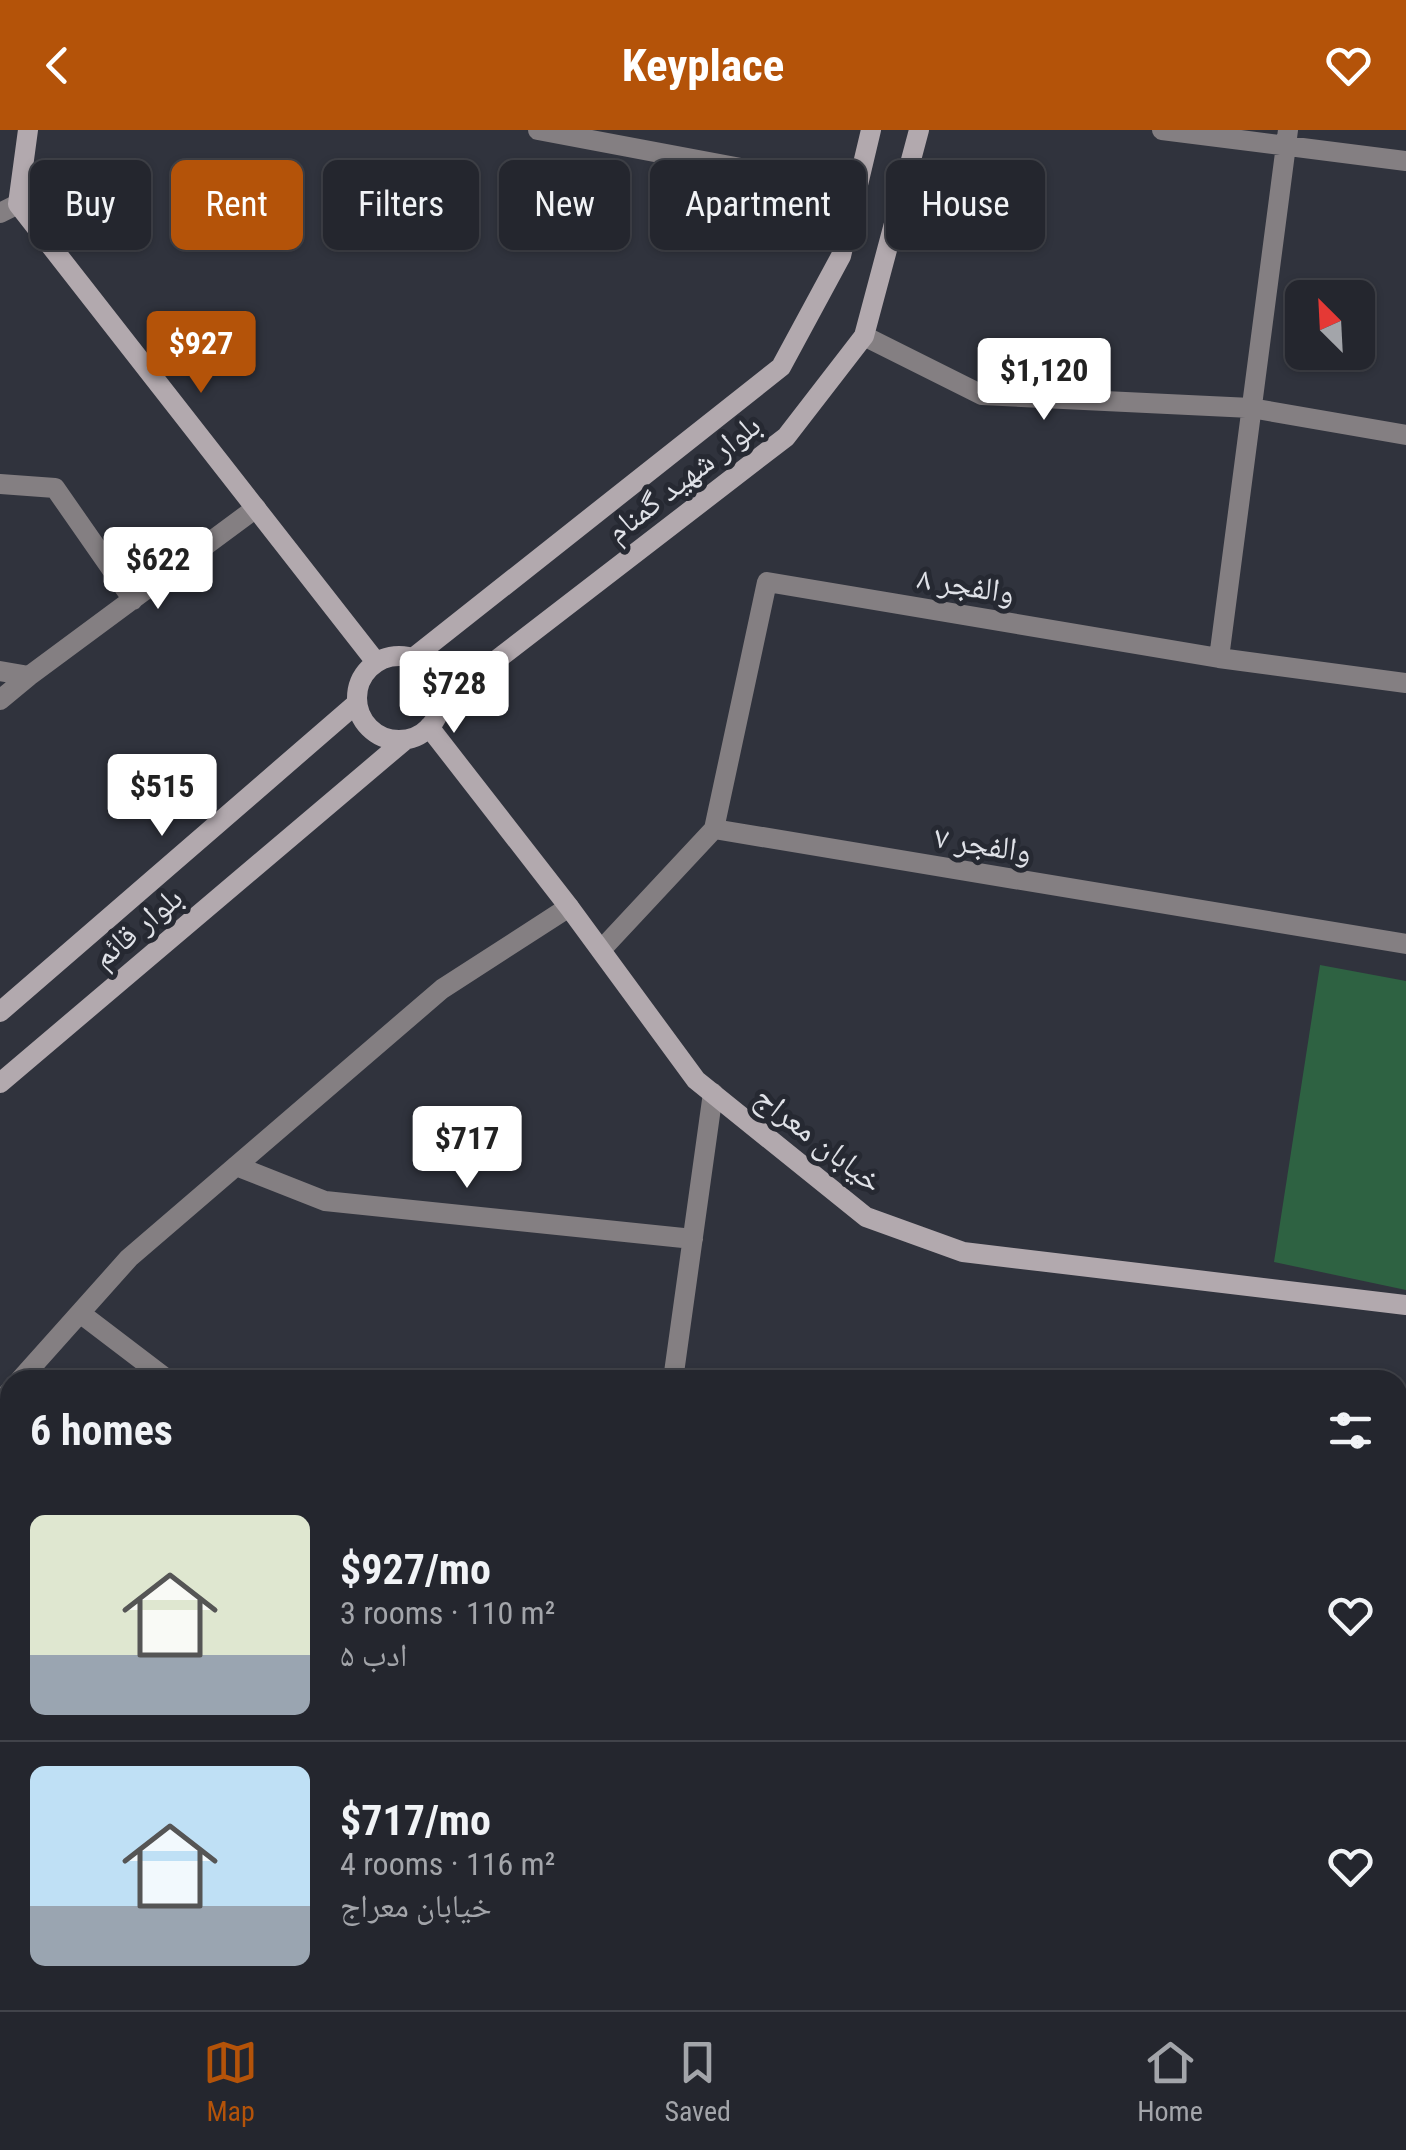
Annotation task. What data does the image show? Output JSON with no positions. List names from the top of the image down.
{
  "streets": {
    "main road": ["بلوار شهید گمنام", "بلوار قائم", "خیابان معراج"],
    "street": ["والفجر ۸", "والفجر ۷"]
  },
  "crossings": [
    ["بلوار شهید گمنام", "بلوار قائم"],
    ["بلوار شهید گمنام", "خیابان معراج"],
    ["والفجر ۸", "والفجر ۷"],
    ["بلوار قائم", "خیابان معراج"]
  ],
  "north": "top left",
  "page": {
    "header": "Keyplace",
    "chip": [
      "Buy",
      "Rent",
      "Filters",
      "New",
      "Apartment",
      "House"
    ],
    "price": [
      "$927",
      "$1,120",
      "$622",
      "$728",
      "$515",
      "$717"
    ],
    "heading": "6 homes",
    "list": [
      {
        "name": "$927/mo",
        "note": "3 rooms · 110 m² · ادب ۵"
      },
      {
        "name": "$717/mo",
        "note": "4 rooms · 116 m² · خیابان معراج"
      }
    ],
    "tabs": ["Map", "Saved", "Home"]
  }
}
